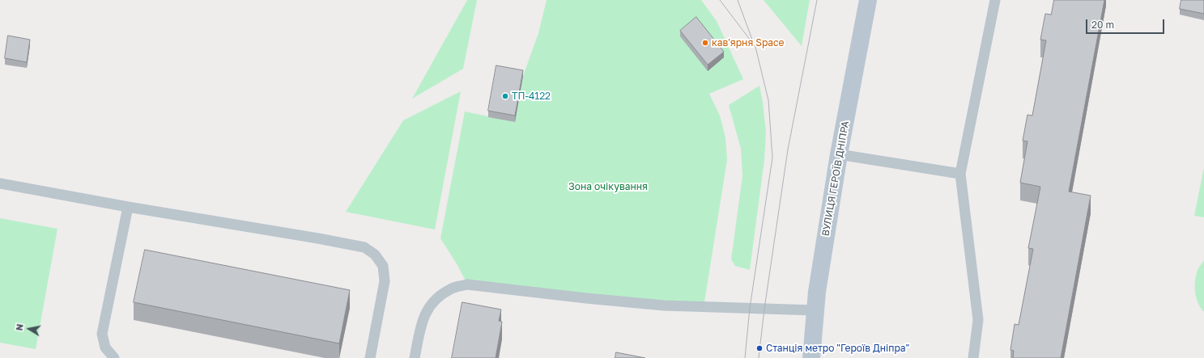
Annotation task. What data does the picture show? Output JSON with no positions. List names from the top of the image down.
{
  "streets": {
    "main road": ["ВУЛИЦЯ ГЕРОЇВ ДНІПРА"]
  },
  "parks": ["Зона очікування"],
  "places": ["кав'ярня Space", "ТП-4122", "Станція метро \"Героїв Дніпра\""],
  "scale_bar": "20 m",
  "north": "left"
}
